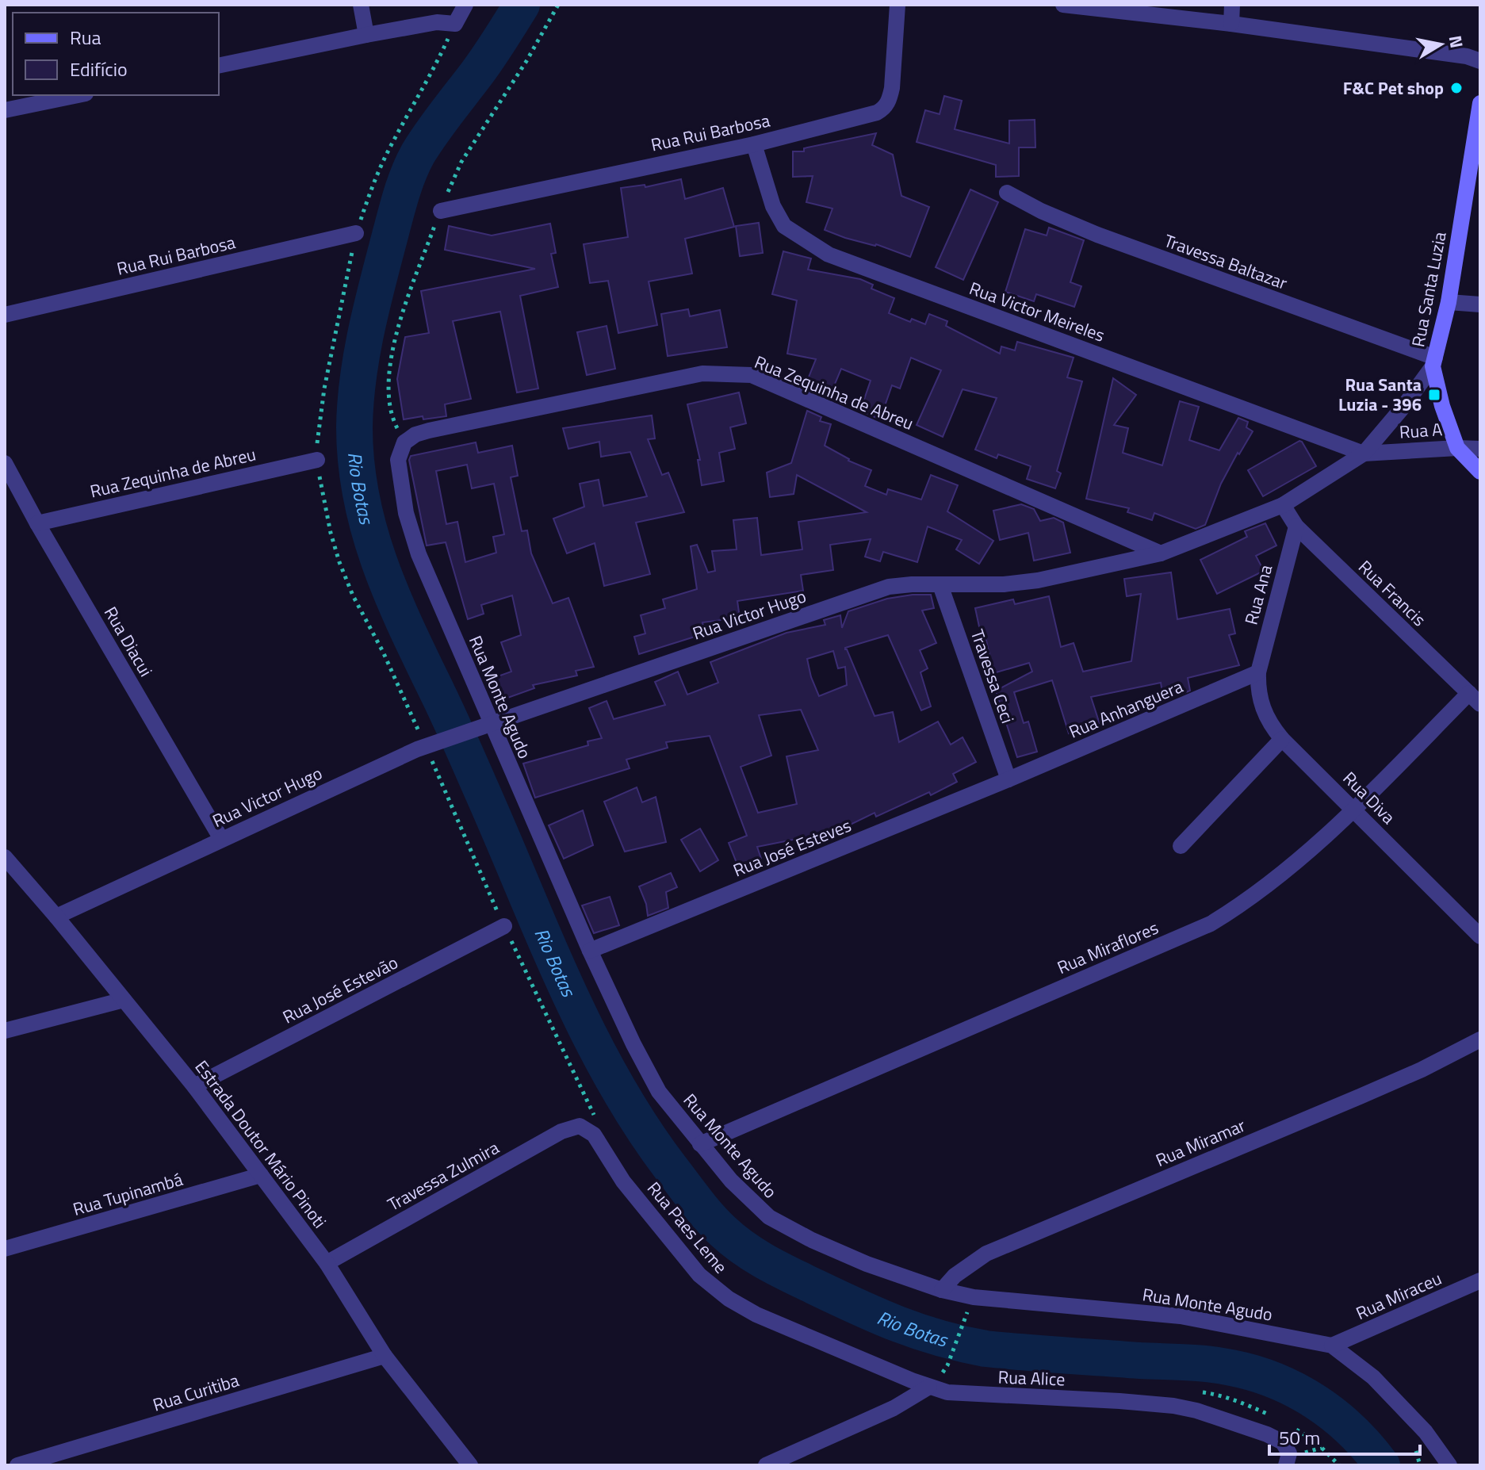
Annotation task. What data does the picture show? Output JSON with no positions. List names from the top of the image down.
{
  "streets": {
    "main road": ["Rua Santa Luzia"],
    "street": [
      "Rua Rui Barbosa",
      "Travessa Baltazar",
      "Rua Victor Meireles",
      "Rua Zequinha de Abreu",
      "Rua A",
      "Rua Francis",
      "Rua Ana",
      "Rua Victor Hugo",
      "Rua Diacui",
      "Travessa Ceci",
      "Rua Monte Agudo",
      "Rua Anhanguera",
      "Rua Diva",
      "Rua José Esteves",
      "Rua Miraflores",
      "Rua José Estevão",
      "Rua Miramar",
      "Estrada Doutor Mário Pinoti",
      "Travessa Zulmira",
      "Rua Tupinambá",
      "Rua Paes Leme",
      "Rua Miraceu",
      "Rua Alice",
      "Rua Curitiba"
    ]
  },
  "crossings": [
    ["Rua Rui Barbosa", "Rua Victor Meireles"],
    ["Travessa Baltazar", "Rua Santa Luzia"],
    ["Travessa Baltazar", "Rua Victor Hugo"],
    ["Rua Santa Luzia", "Rua A"],
    ["Rua Santa Luzia", "Rua Victor Hugo"],
    ["Rua Victor Meireles", "Rua A"],
    ["Rua Victor Meireles", "Rua Victor Hugo"],
    ["Rua Zequinha de Abreu", "Rua Victor Hugo"],
    ["Rua Zequinha de Abreu", "Rua Diacui"],
    ["Rua Zequinha de Abreu", "Rua Monte Agudo"],
    ["Rua A", "Rua Victor Hugo"],
    ["Rua Francis", "Rua Ana"],
    ["Rua Francis", "Rua Victor Hugo"],
    ["Rua Francis", "Rua Miraflores"],
    ["Rua Ana", "Rua Anhanguera"],
    ["Rua Ana", "Rua Diva"],
    ["Rua Victor Hugo", "Rua Diacui"],
    ["Rua Victor Hugo", "Travessa Ceci"],
    ["Rua Victor Hugo", "Rua Monte Agudo"],
    ["Rua Victor Hugo", "Estrada Doutor Mário Pinoti"],
    ["Travessa Ceci", "Rua Anhanguera"],
    ["Travessa Ceci", "Rua José Esteves"],
    ["Rua Monte Agudo", "Rua José Esteves"],
    ["Rua Monte Agudo", "Rua Miraflores"],
    ["Rua Monte Agudo", "Rua Miramar"],
    ["Rua Monte Agudo", "Rua Miraceu"],
    ["Rua Anhanguera", "Rua Diva"],
    ["Rua Anhanguera", "Rua José Esteves"],
    ["Rua Diva", "Rua Miraflores"],
    ["Rua José Estevão", "Estrada Doutor Mário Pinoti"],
    ["Estrada Doutor Mário Pinoti", "Travessa Zulmira"],
    ["Estrada Doutor Mário Pinoti", "Rua Tupinambá"],
    ["Estrada Doutor Mário Pinoti", "Rua Curitiba"],
    ["Travessa Zulmira", "Rua Paes Leme"],
    ["Rua Paes Leme", "Rua Alice"]
  ],
  "water": ["Rio Botas"],
  "places": {
    "other": ["F&C Pet shop"],
    "transit": ["Rua Santa Luzia - 396"]
  },
  "legend": ["Rua", "Edifício"],
  "scale_bar": "50 m",
  "north": "right"
}
